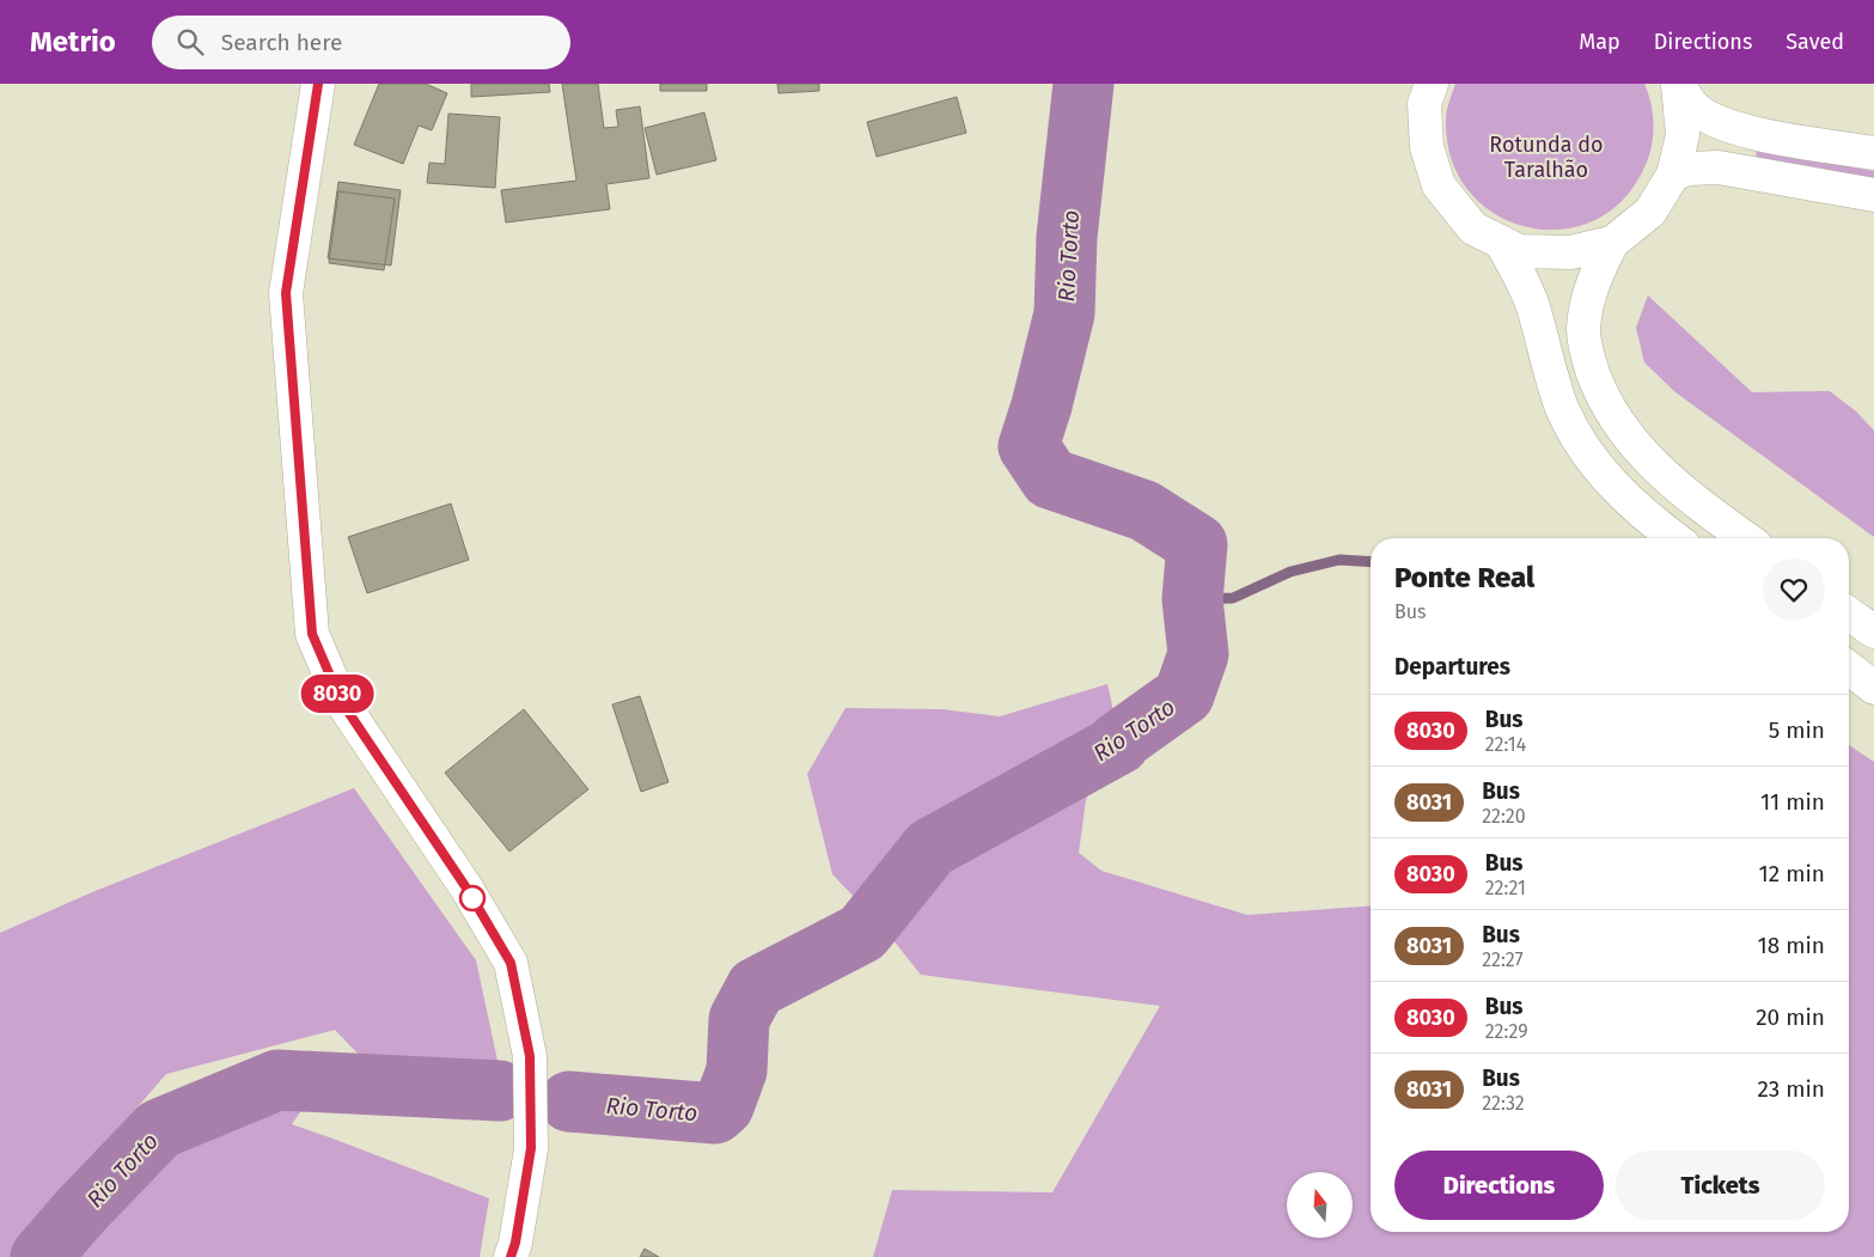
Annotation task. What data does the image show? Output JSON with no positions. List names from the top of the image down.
{
  "water": ["Rio Torto"],
  "parks": ["Rotunda do Taralhão"],
  "lines": ["bus line 8030"],
  "north": "top",
  "page": {
    "header": "Metrio",
    "search": "Search here",
    "nav": ["Map", "Directions", "Saved"],
    "on_map": "8030",
    "heading": [
      ["Ponte Real", "Bus"],
      "Departures"
    ],
    "list": [
      {
        "mark": "8030",
        "name": "Bus",
        "note": "22:14",
        "value": "5 min"
      },
      {
        "mark": "8031",
        "name": "Bus",
        "note": "22:20",
        "value": "11 min"
      },
      {
        "mark": "8030",
        "name": "Bus",
        "note": "22:21",
        "value": "12 min"
      },
      {
        "mark": "8031",
        "name": "Bus",
        "note": "22:27",
        "value": "18 min"
      },
      {
        "mark": "8030",
        "name": "Bus",
        "note": "22:29",
        "value": "20 min"
      },
      {
        "mark": "8031",
        "name": "Bus",
        "note": "22:32",
        "value": "23 min"
      }
    ],
    "buttons": ["Directions", "Tickets"]
  }
}
